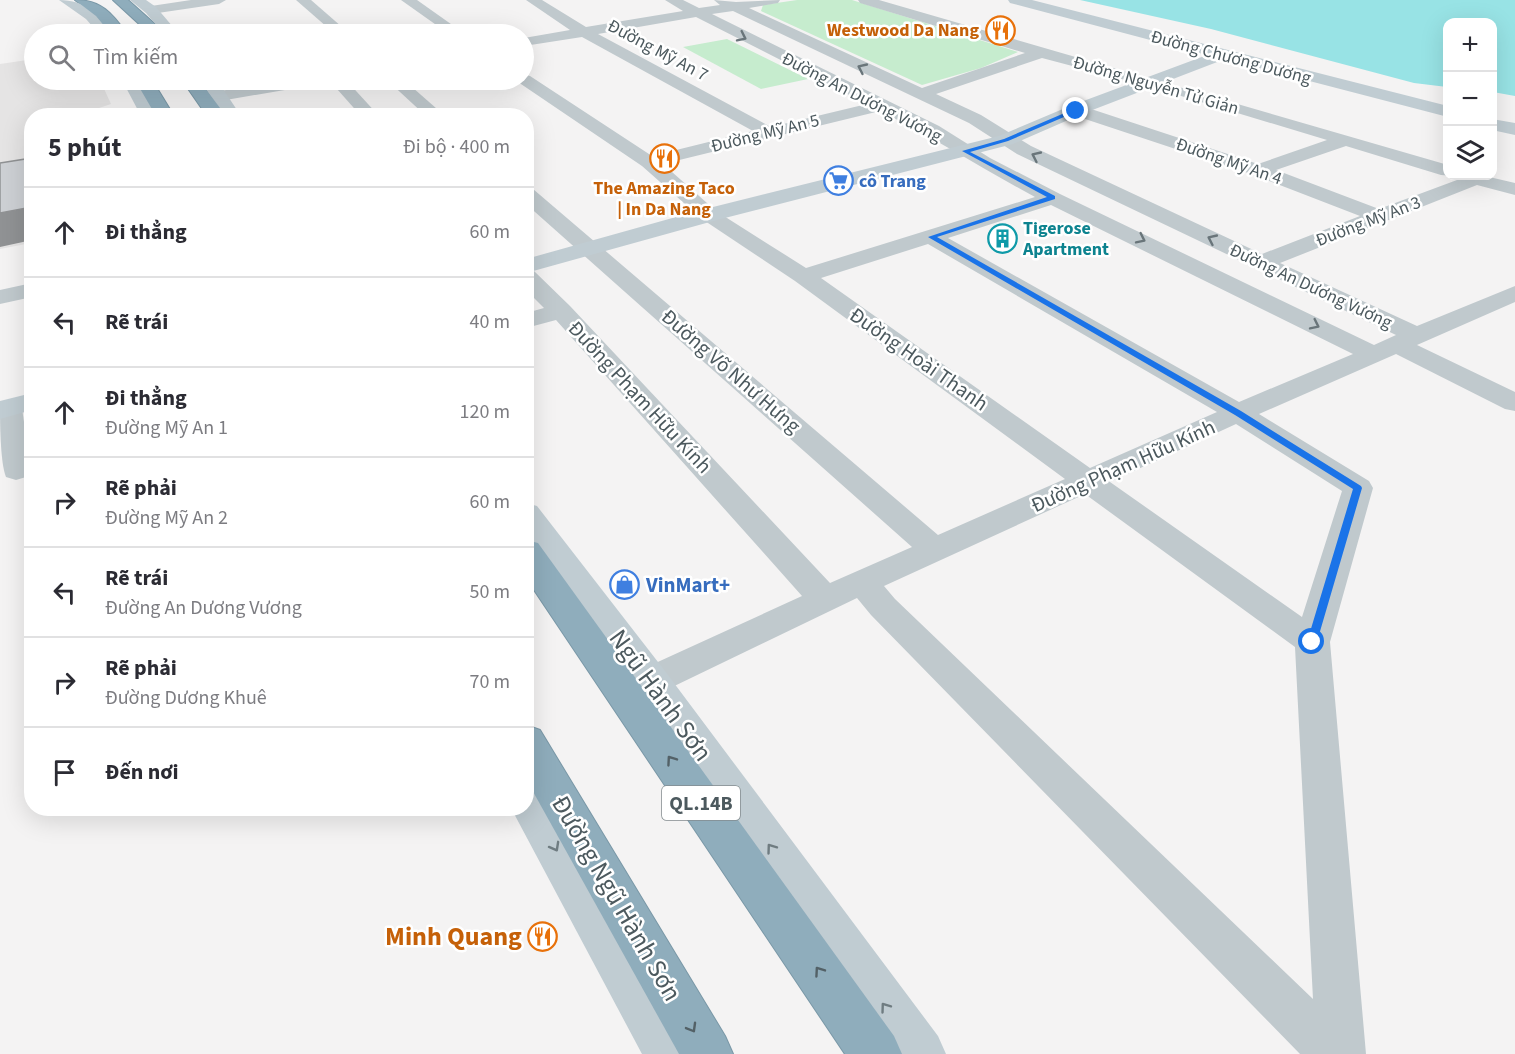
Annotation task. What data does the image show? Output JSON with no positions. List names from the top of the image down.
{
  "streets": {
    "highway": ["Ngũ Hành Sơn", "QL.14B", "Đường Ngũ Hành Sơn"],
    "main road": ["Đường Chương Dương"],
    "street": [
      "Đường Mỹ An 7",
      "Đường Nguyễn Tử Giản",
      "Đường An Dương Vương",
      "Đường Mỹ An 5",
      "Đường Mỹ An 4",
      "Đường Mỹ An 3",
      "Đường Hoài Thanh",
      "Đường Võ Như Hưng",
      "Đường Phạm Hữu Kính"
    ]
  },
  "crossings": [
    ["Đường Mỹ An 7", "Đường Mỹ An 5"],
    ["Đường An Dương Vương", "Đường Mỹ An 5"],
    ["Đường An Dương Vương", "Đường Mỹ An 3"],
    ["Đường An Dương Vương", "Đường Phạm Hữu Kính"],
    ["Đường Mỹ An 5", "Đường Hoài Thanh"],
    ["Đường Mỹ An 4", "Đường Mỹ An 3"],
    ["Đường Hoài Thanh", "Đường Phạm Hữu Kính"],
    ["Đường Võ Như Hưng", "Đường Phạm Hữu Kính"],
    ["Đường Phạm Hữu Kính", "Ngũ Hành Sơn"]
  ],
  "one_way": ["Đường Ngũ Hành Sơn"],
  "places": {
    "restaurant": ["Westwood Da Nang", "The Amazing Taco | In Da Nang", "Minh Quang"],
    "supermarket": ["cô Trang"],
    "building": ["Tigerose Apartment"],
    "shop": ["VinMart+"]
  },
  "page": {
    "map_buttons": ["+", "−"],
    "search": "Tìm kiếm",
    "heading": ["5 phút", "Đi bộ · 400 m"],
    "list": [
      ["Đi thẳng", "60 m"],
      ["Rẽ trái", "40 m"],
      ["Đi thẳng", "Đường Mỹ An 1", "120 m"],
      ["Rẽ phải", "Đường Mỹ An 2", "60 m"],
      ["Rẽ trái", "Đường An Dương Vương", "50 m"],
      ["Rẽ phải", "Đường Dương Khuê", "70 m"],
      "Đến nơi"
    ]
  }
}
